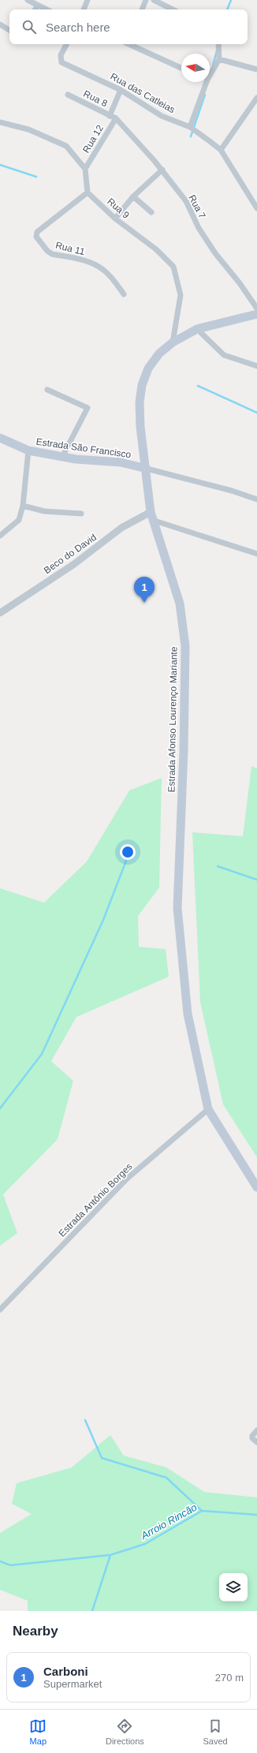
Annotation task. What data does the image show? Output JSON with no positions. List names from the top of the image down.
{
  "streets": {
    "main road": ["Estrada São Francisco", "Estrada Afonso Lourenço Mariante"],
    "street": [
      "Rua das Catleias",
      "Rua 8",
      "Rua 12",
      "Rua 7",
      "Rua 9",
      "Rua 11",
      "Beco do David",
      "Estrada Antônio Borges"
    ]
  },
  "crossings": [
    ["Rua 8", "Rua 12"],
    ["Rua 8", "Rua 7"],
    ["Rua 12", "Rua 7"],
    ["Rua 9", "Rua 11"],
    ["Rua 9", "Estrada Afonso Lourenço Mariante"],
    ["Estrada São Francisco", "Estrada Afonso Lourenço Mariante"],
    ["Beco do David", "Estrada Afonso Lourenço Mariante"],
    ["Estrada Afonso Lourenço Mariante", "Estrada Antônio Borges"]
  ],
  "water": ["Arroio Rincão"],
  "north": "left",
  "page": {
    "search": "Search here",
    "pins": "1",
    "heading": "Nearby",
    "list": [
      {
        "mark": "1",
        "name": "Carboni",
        "note": "Supermarket",
        "value": "270 m"
      }
    ],
    "nav": ["Map", "Directions", "Saved"]
  }
}
